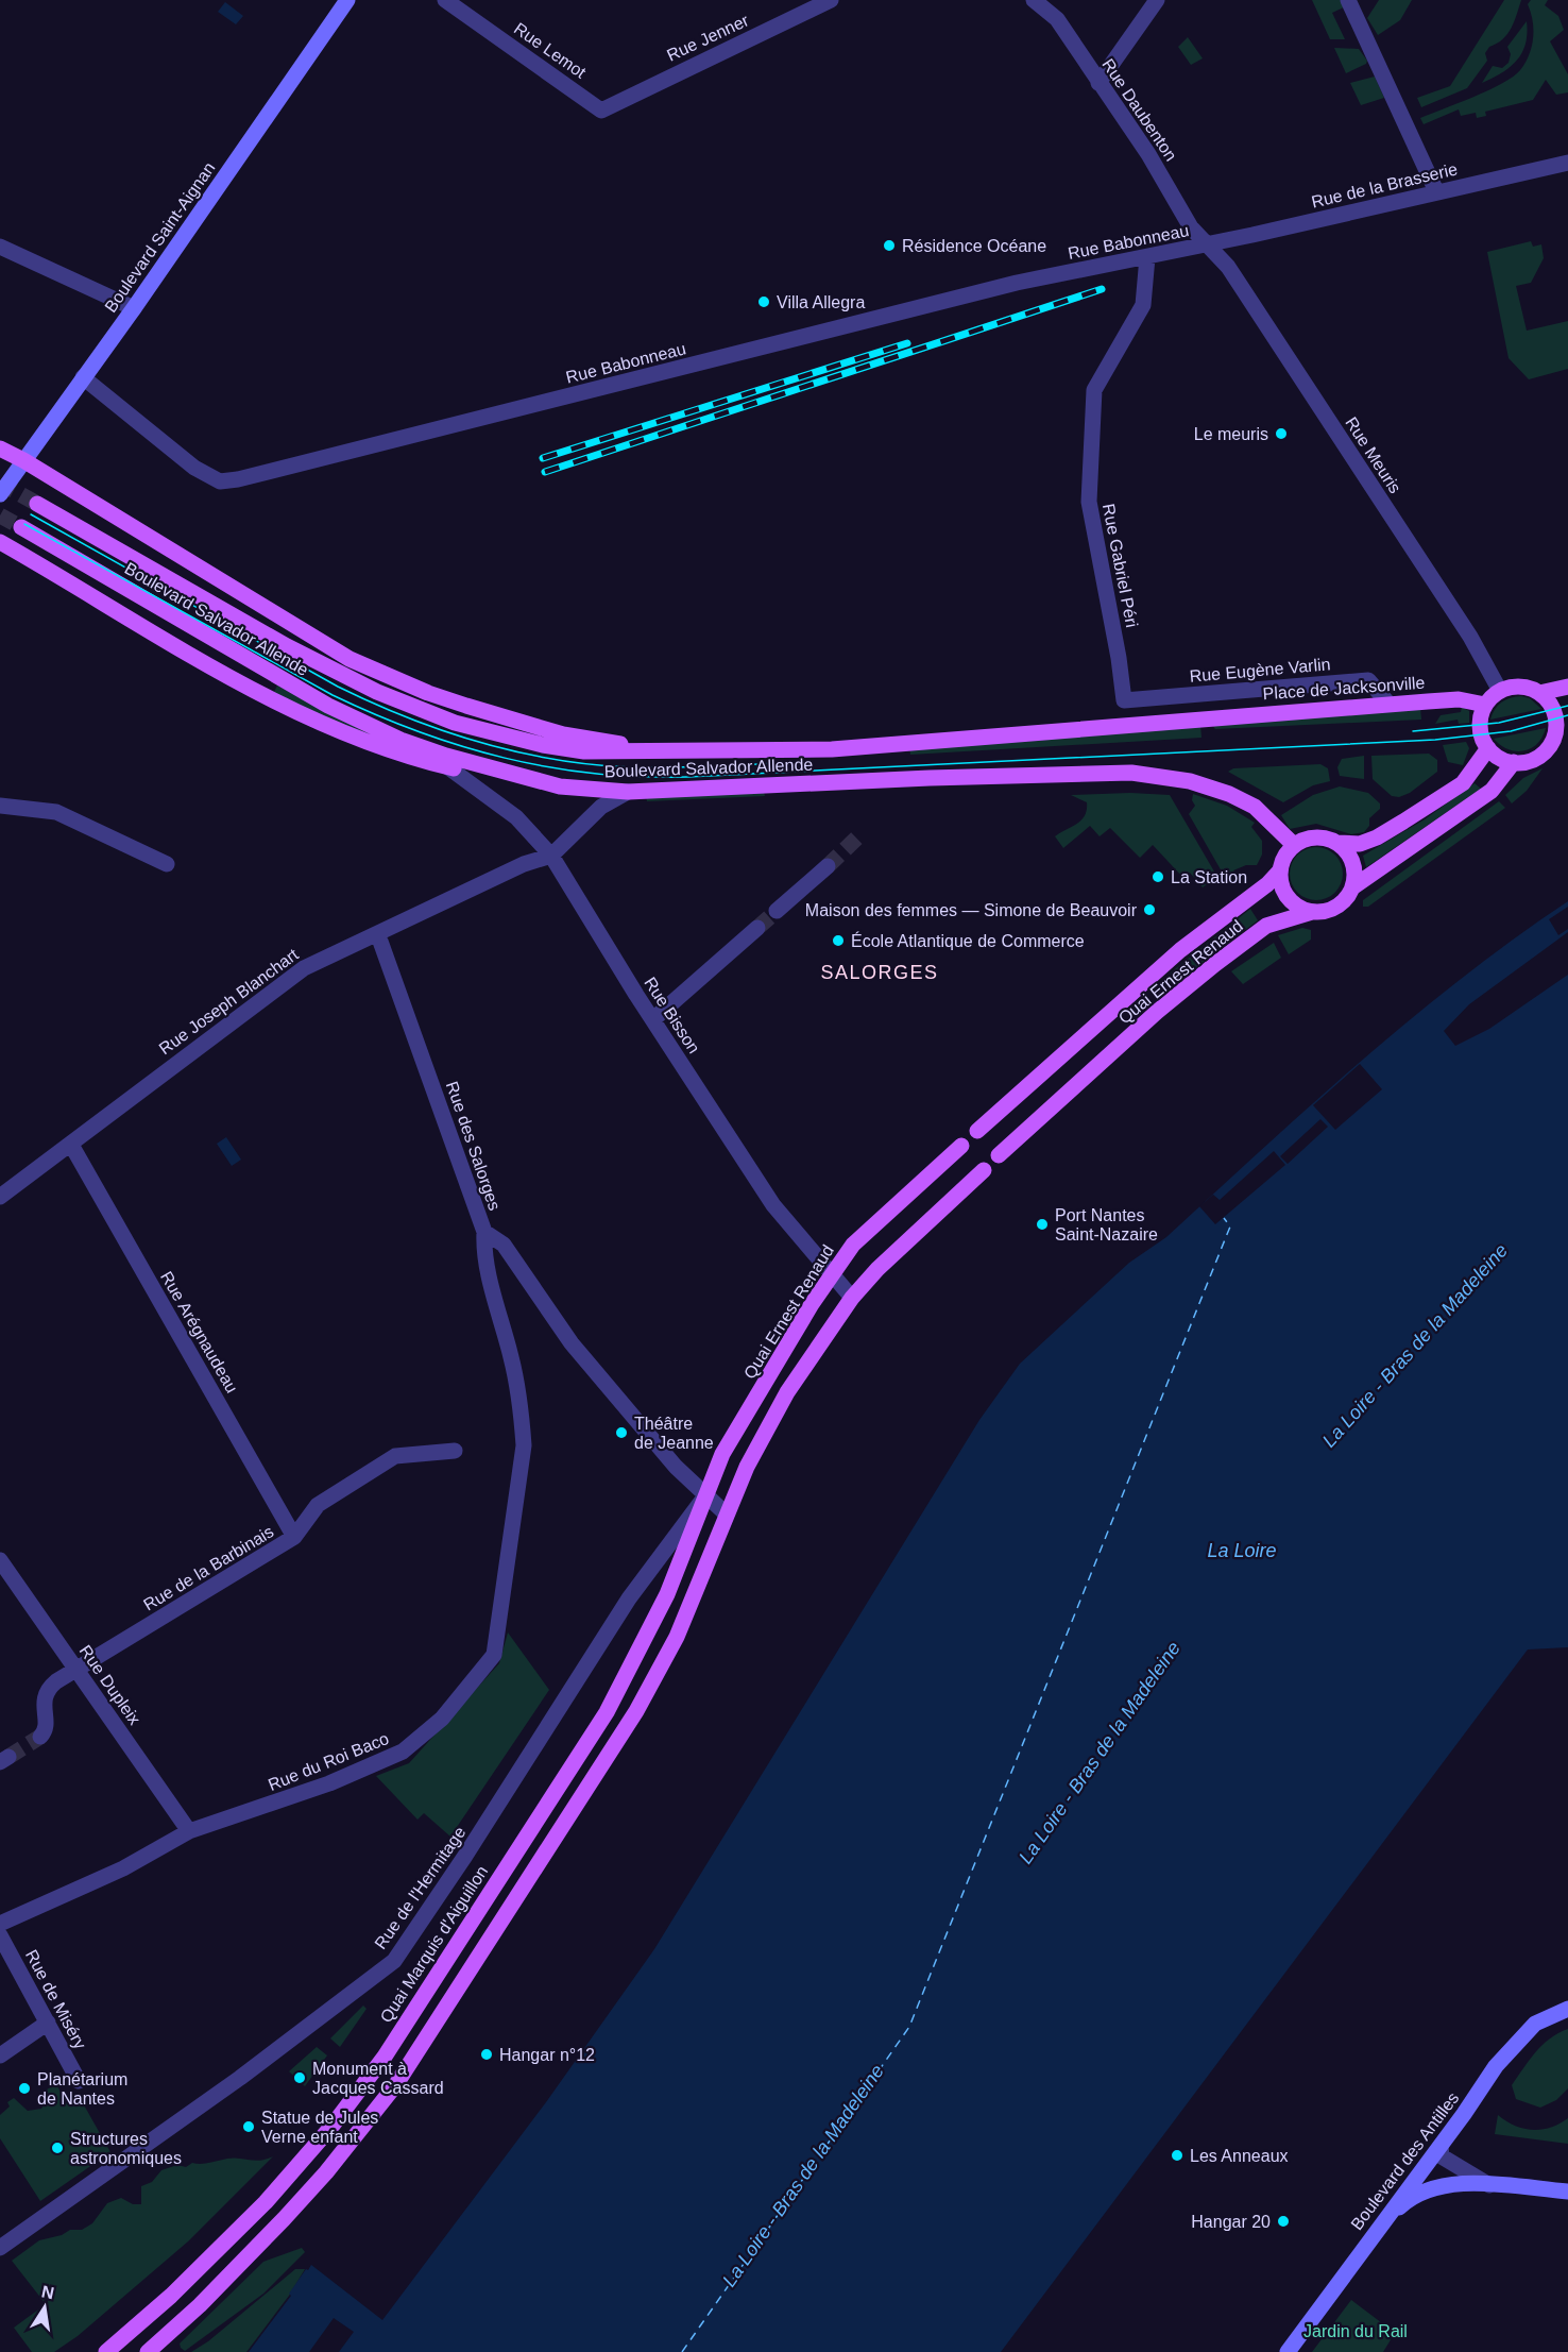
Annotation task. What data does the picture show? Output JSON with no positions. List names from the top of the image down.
{
  "streets": {
    "main road": [
      "Boulevard Saint-Aignan",
      "Boulevard Salvador Allende",
      "Place de Jacksonville",
      "Quai Ernest Renaud",
      "Quai Marquis d'Aiguillon",
      "Boulevard des Antilles"
    ],
    "street": [
      "Rue Jenner",
      "Rue Lemot",
      "Rue Daubenton",
      "Rue de la Brasserie",
      "Rue Babonneau",
      "Rue Meuris",
      "Rue Gabriel Péri",
      "Rue Eugène Varlin",
      "Rue Joseph Blanchart",
      "Rue Bisson",
      "Rue des Salorges",
      "Rue Arégnaudeau",
      "Rue de la Barbinais",
      "Rue Dupleix",
      "Rue du Roi Baco",
      "Rue de l'Hermitage",
      "Rue de Miséry"
    ]
  },
  "crossings": [
    ["Rue Jenner", "Rue Lemot"],
    ["Rue Daubenton", "Rue de la Brasserie"],
    ["Rue Daubenton", "Rue Babonneau"],
    ["Rue Daubenton", "Rue Meuris"],
    ["Rue de la Brasserie", "Rue Babonneau"],
    ["Rue de la Brasserie", "Rue Meuris"],
    ["Boulevard Saint-Aignan", "Rue Babonneau"],
    ["Rue Babonneau", "Rue Meuris"],
    ["Rue Babonneau", "Rue Gabriel Péri"],
    ["Rue Meuris", "Place de Jacksonville"],
    ["Rue Gabriel Péri", "Rue Eugène Varlin"],
    ["Boulevard Salvador Allende", "Place de Jacksonville"],
    ["Boulevard Salvador Allende", "Quai Ernest Renaud"],
    ["Boulevard Salvador Allende", "Rue Joseph Blanchart"],
    ["Rue Eugène Varlin", "Place de Jacksonville"],
    ["Quai Ernest Renaud", "Rue Bisson"],
    ["Quai Ernest Renaud", "Rue des Salorges"],
    ["Quai Ernest Renaud", "Rue de l'Hermitage"],
    ["Quai Ernest Renaud", "Quai Marquis d'Aiguillon"],
    ["Rue Joseph Blanchart", "Rue Bisson"],
    ["Rue Joseph Blanchart", "Rue des Salorges"],
    ["Rue Joseph Blanchart", "Rue Arégnaudeau"],
    ["Rue des Salorges", "Rue du Roi Baco"],
    ["Rue des Salorges", "Rue de l'Hermitage"],
    ["Rue des Salorges", "Quai Marquis d'Aiguillon"],
    ["Rue Arégnaudeau", "Rue de la Barbinais"],
    ["Rue de la Barbinais", "Rue Dupleix"],
    ["Rue Dupleix", "Rue du Roi Baco"],
    ["Rue de l'Hermitage", "Quai Marquis d'Aiguillon"]
  ],
  "districts": ["SALORGES"],
  "water": ["La Loire - Bras de la Madeleine", "La Loire"],
  "parks": ["Jardin du Rail"],
  "places": [
    "Résidence Océane",
    "Villa Allegra",
    "Le meuris",
    "La Station",
    "Maison des femmes — Simone de Beauvoir",
    "École Atlantique de Commerce",
    "Port Nantes Saint-Nazaire",
    "Théâtre de Jeanne",
    "Hangar n°12",
    "Monument à Jacques Cassard",
    "Planétarium de Nantes",
    "Statue de Jules Verne enfant",
    "Structures astronomiques",
    "Les Anneaux",
    "Hangar 20"
  ],
  "north": "top"
}
